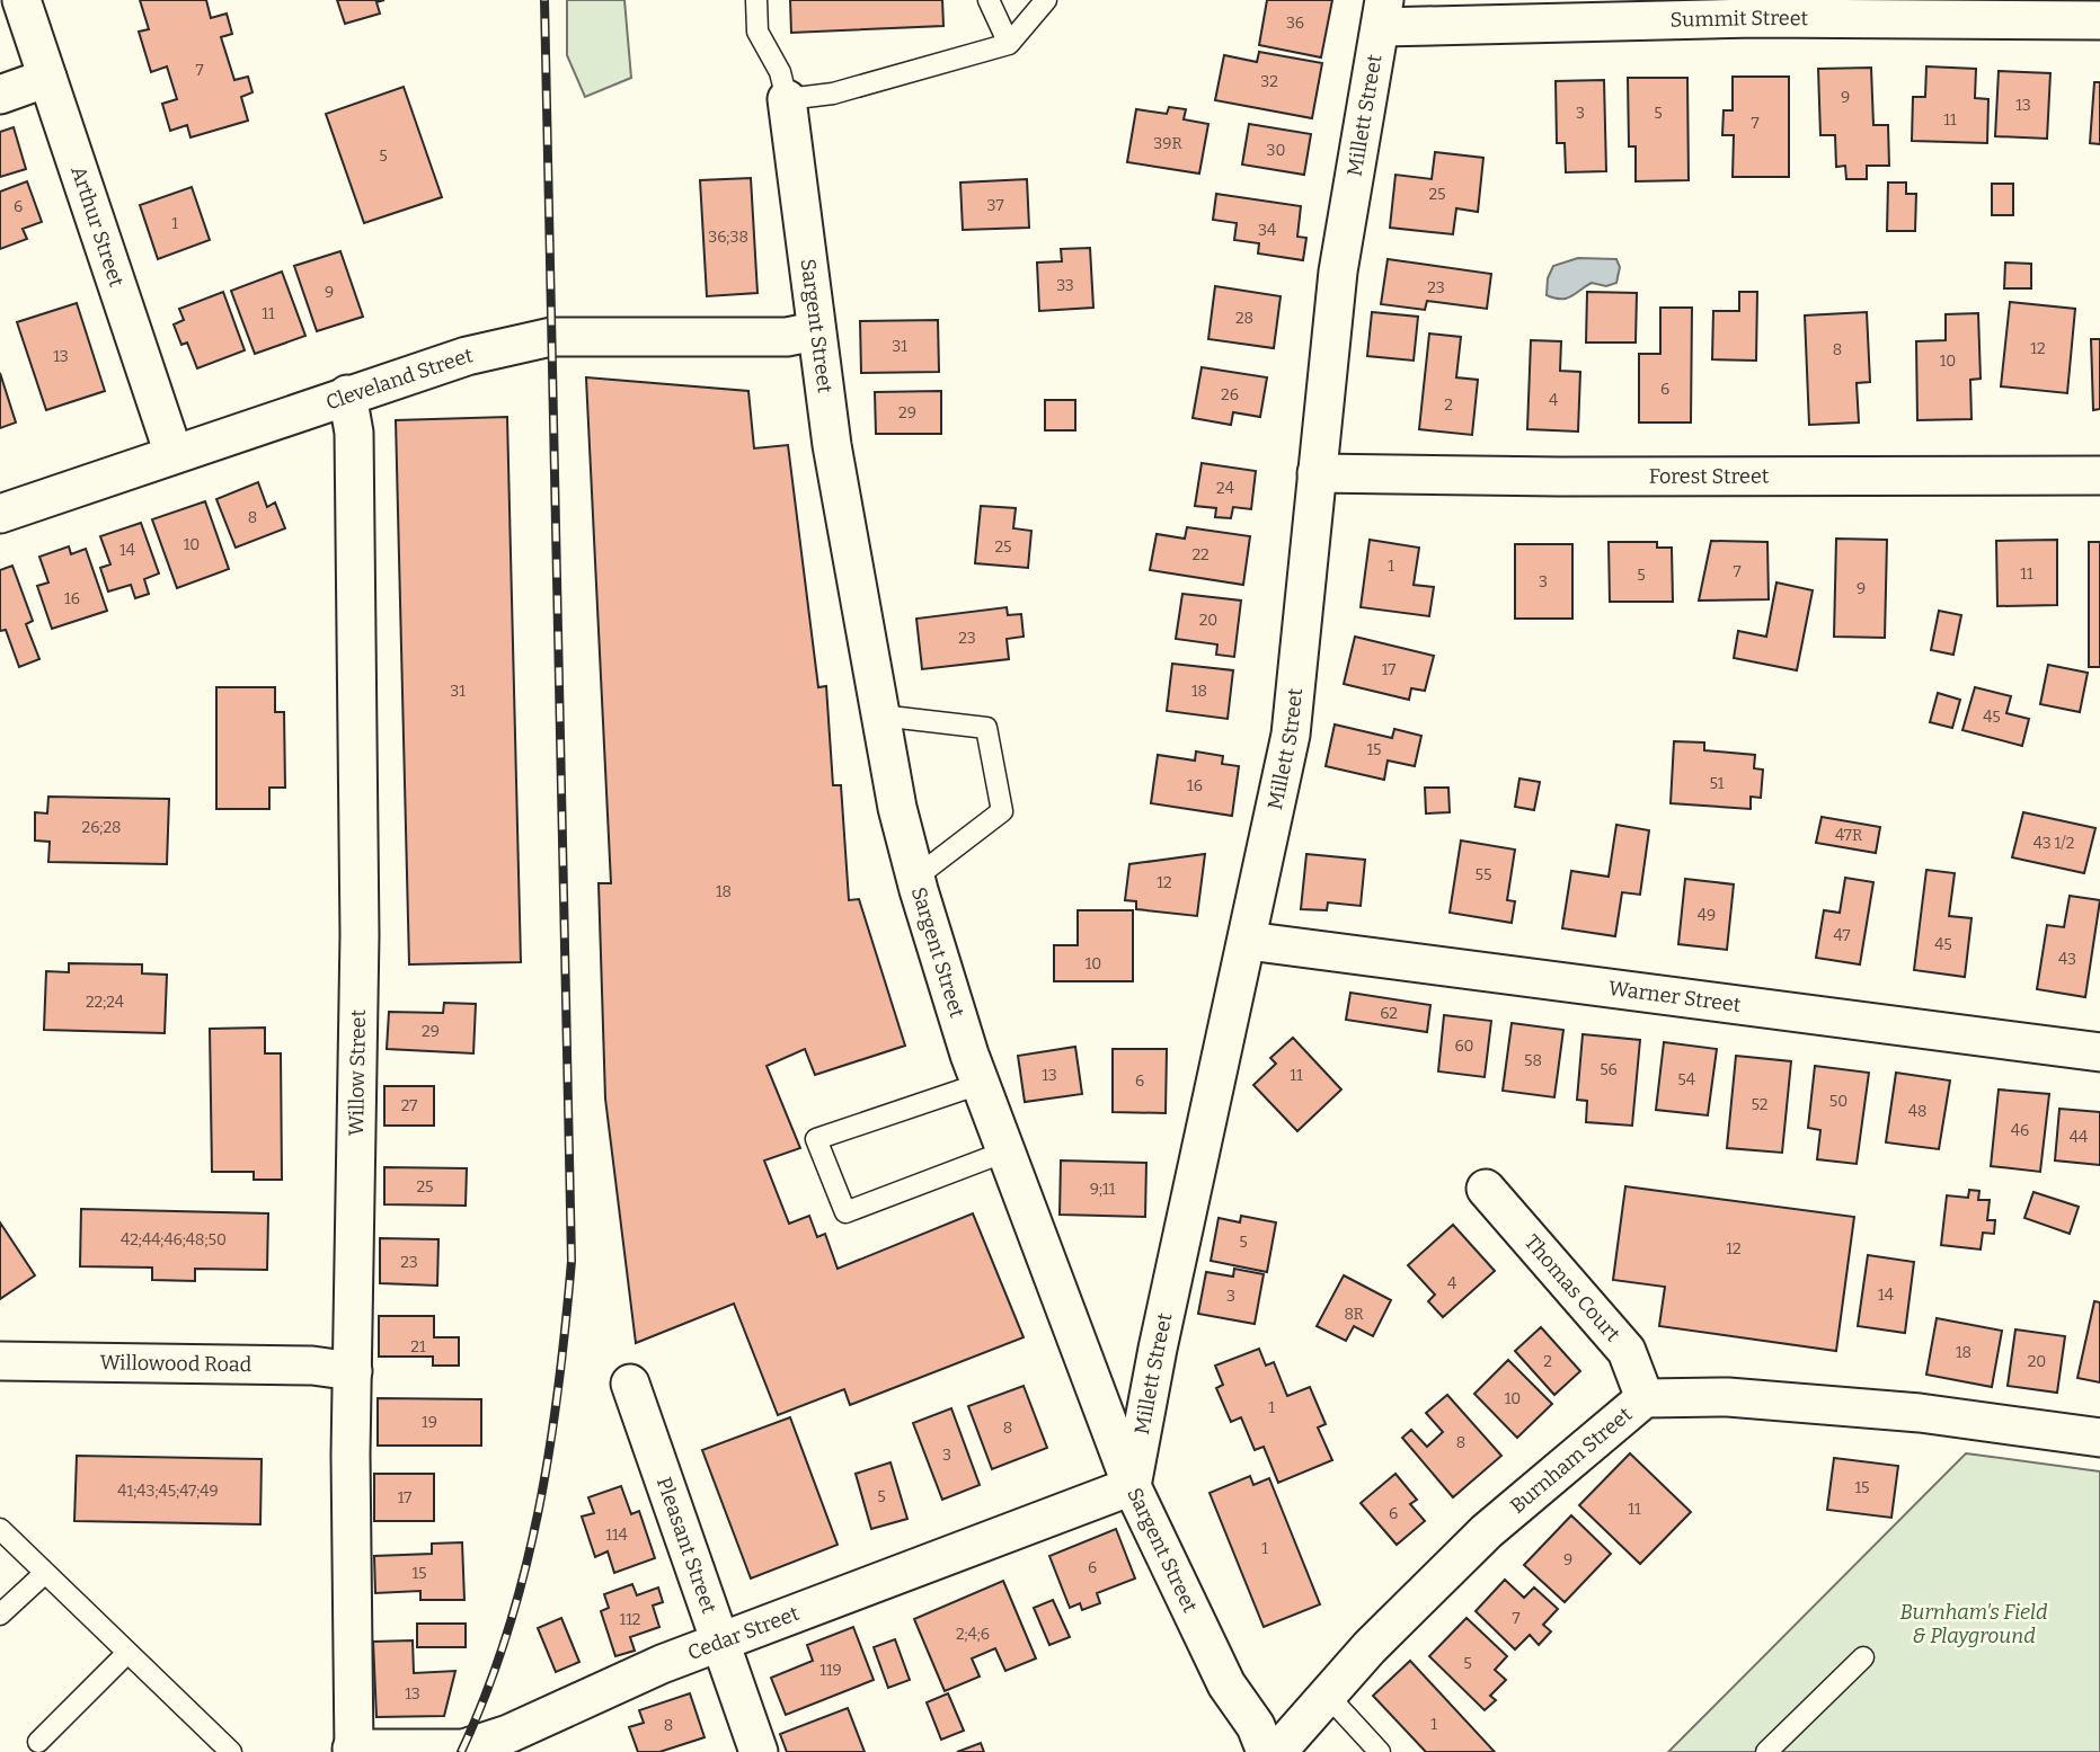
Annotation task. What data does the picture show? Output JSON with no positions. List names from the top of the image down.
{
  "streets": {
    "street": [
      "Summit Street",
      "Millett Street",
      "Arthur Street",
      "Sargent Street",
      "Cleveland Street",
      "Forest Street",
      "Warner Street",
      "Willow Street",
      "Thomas Court",
      "Willowood Road",
      "Burnham Street",
      "Pleasant Street",
      "Cedar Street"
    ]
  },
  "crossings": [
    ["Summit Street", "Millett Street"],
    ["Millett Street", "Sargent Street"],
    ["Millett Street", "Forest Street"],
    ["Millett Street", "Warner Street"],
    ["Millett Street", "Cedar Street"],
    ["Arthur Street", "Cleveland Street"],
    ["Sargent Street", "Cleveland Street"],
    ["Sargent Street", "Cedar Street"],
    ["Cleveland Street", "Willow Street"],
    ["Willow Street", "Willowood Road"],
    ["Willow Street", "Cedar Street"],
    ["Thomas Court", "Burnham Street"],
    ["Pleasant Street", "Cedar Street"]
  ],
  "parks": ["Burnham's Field & Playground"],
  "house_numbers": [
    "36",
    "7",
    "32",
    "9",
    "13",
    "3",
    "5",
    "11",
    "7",
    "39R",
    "30",
    "5",
    "25",
    "37",
    "6",
    "1",
    "34",
    "36;38",
    "33",
    "23",
    "9",
    "11",
    "28",
    "31",
    "12",
    "8",
    "13",
    "10",
    "6",
    "26",
    "4",
    "2",
    "29",
    "24",
    "8",
    "10",
    "25",
    "14",
    "22",
    "1",
    "7",
    "11",
    "5",
    "3",
    "9",
    "16",
    "20",
    "23",
    "17",
    "31",
    "18",
    "45",
    "15",
    "51",
    "16",
    "26;28",
    "47R",
    "43 1/2",
    "55",
    "12",
    "18",
    "49",
    "47",
    "45",
    "43",
    "10",
    "22;24",
    "62",
    "29",
    "60",
    "58",
    "56",
    "13",
    "11",
    "54",
    "6",
    "50",
    "52",
    "27",
    "48",
    "46",
    "44",
    "25",
    "9;11",
    "42;44;46;48;50",
    "5",
    "12",
    "23",
    "4",
    "14",
    "3",
    "8R",
    "21",
    "18",
    "2",
    "20",
    "10",
    "1",
    "19",
    "8",
    "8",
    "3",
    "15",
    "41;43;45;47;49",
    "5",
    "17",
    "11",
    "6",
    "114",
    "1",
    "9",
    "6",
    "15",
    "7",
    "112",
    "2;4;6",
    "5",
    "119",
    "13",
    "1",
    "8"
  ]
}
